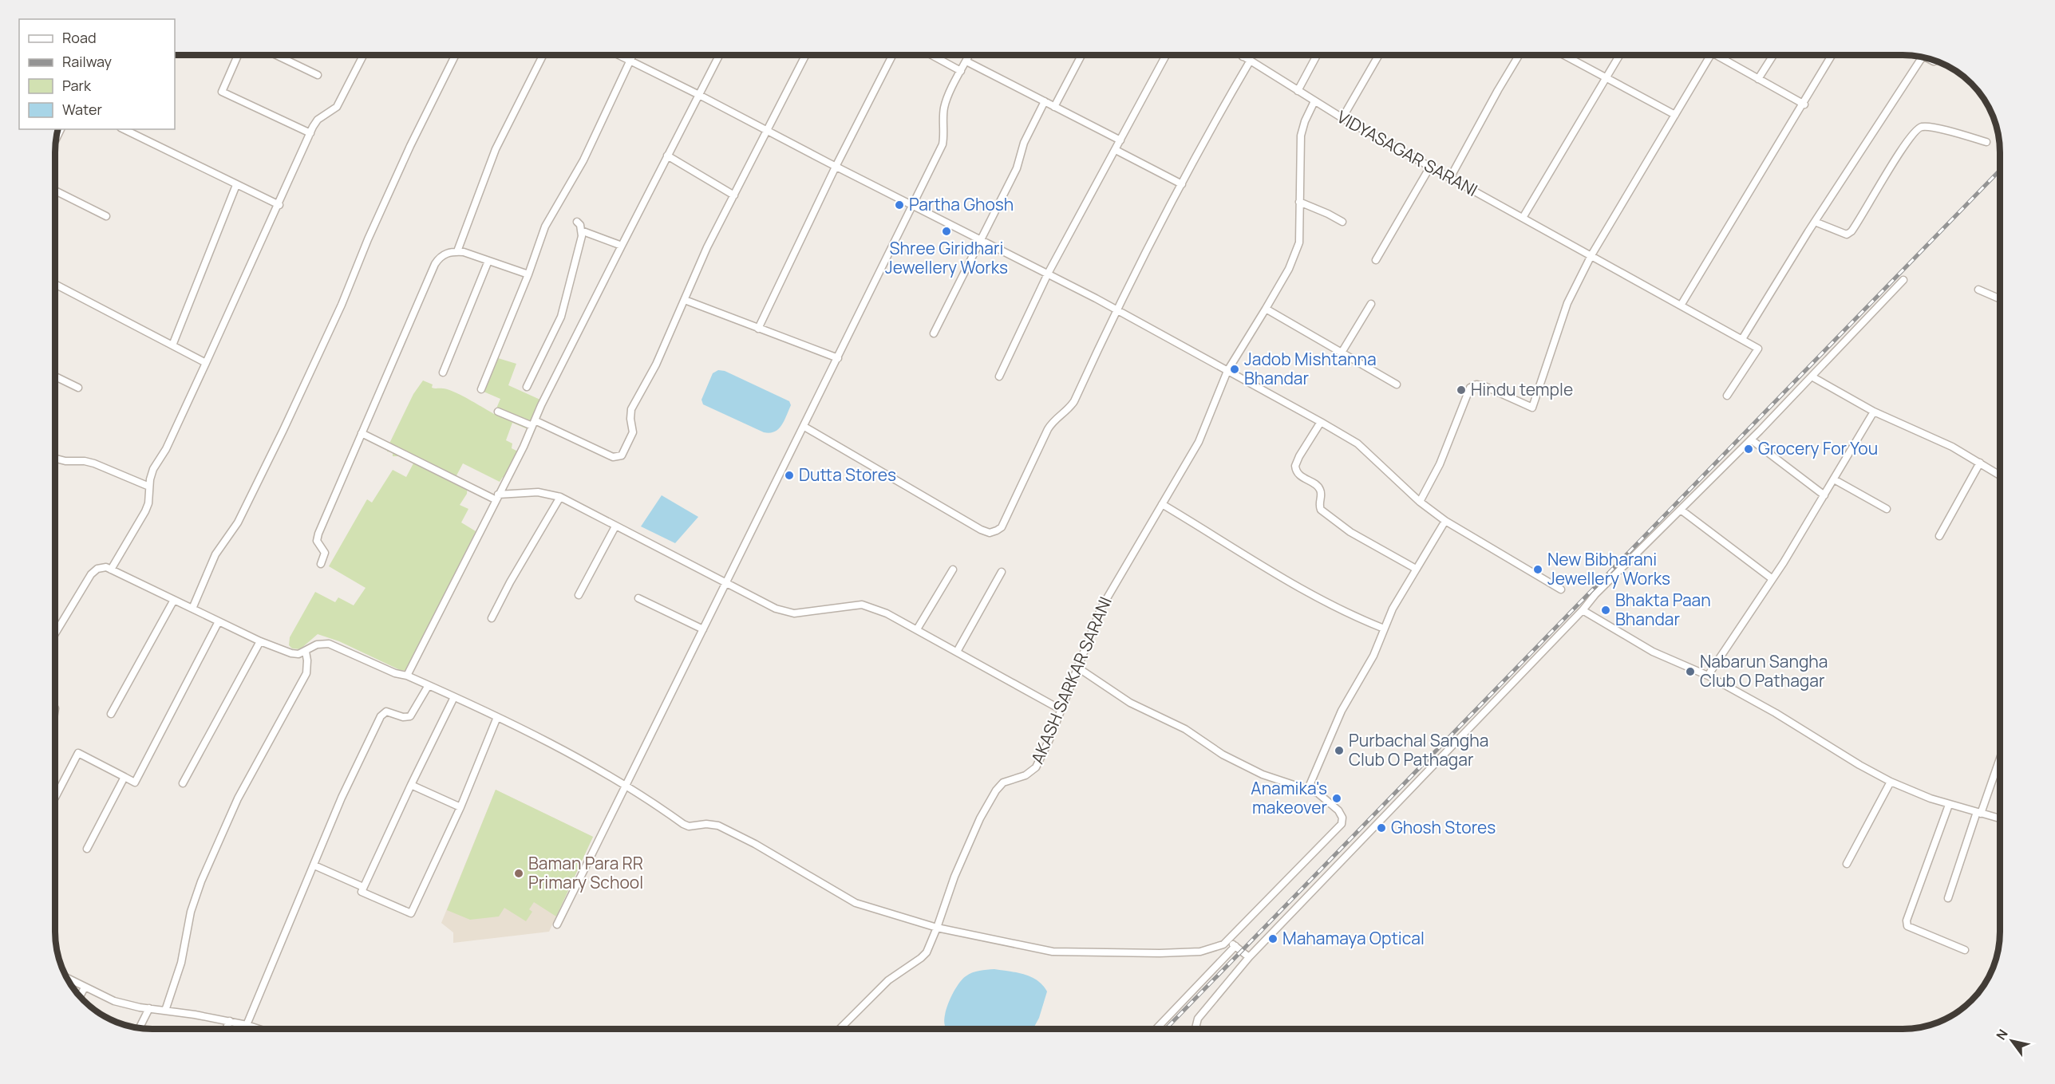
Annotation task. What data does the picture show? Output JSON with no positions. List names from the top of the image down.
{
  "streets": {
    "street": ["VIDYASAGAR SARANI", "AKASH SARKAR SARANI"]
  },
  "crossings": [
    ["VIDYASAGAR SARANI", "AKASH SARKAR SARANI"]
  ],
  "places": [
    "Partha Ghosh",
    "Shree Giridhari Jewellery Works",
    "Jadob Mishtanna Bhandar",
    "Hindu temple",
    "Grocery For You",
    "Dutta Stores",
    "New Bibharani Jewellery Works",
    "Bhakta Paan Bhandar",
    "Nabarun Sangha Club O Pathagar",
    "Purbachal Sangha Club O Pathagar",
    "Anamika's makeover",
    "Ghosh Stores",
    "Baman Para RR Primary School",
    "Mahamaya Optical"
  ],
  "legend": [
    "Road",
    "Railway",
    "Park",
    "Water"
  ],
  "north": "top left"
}
